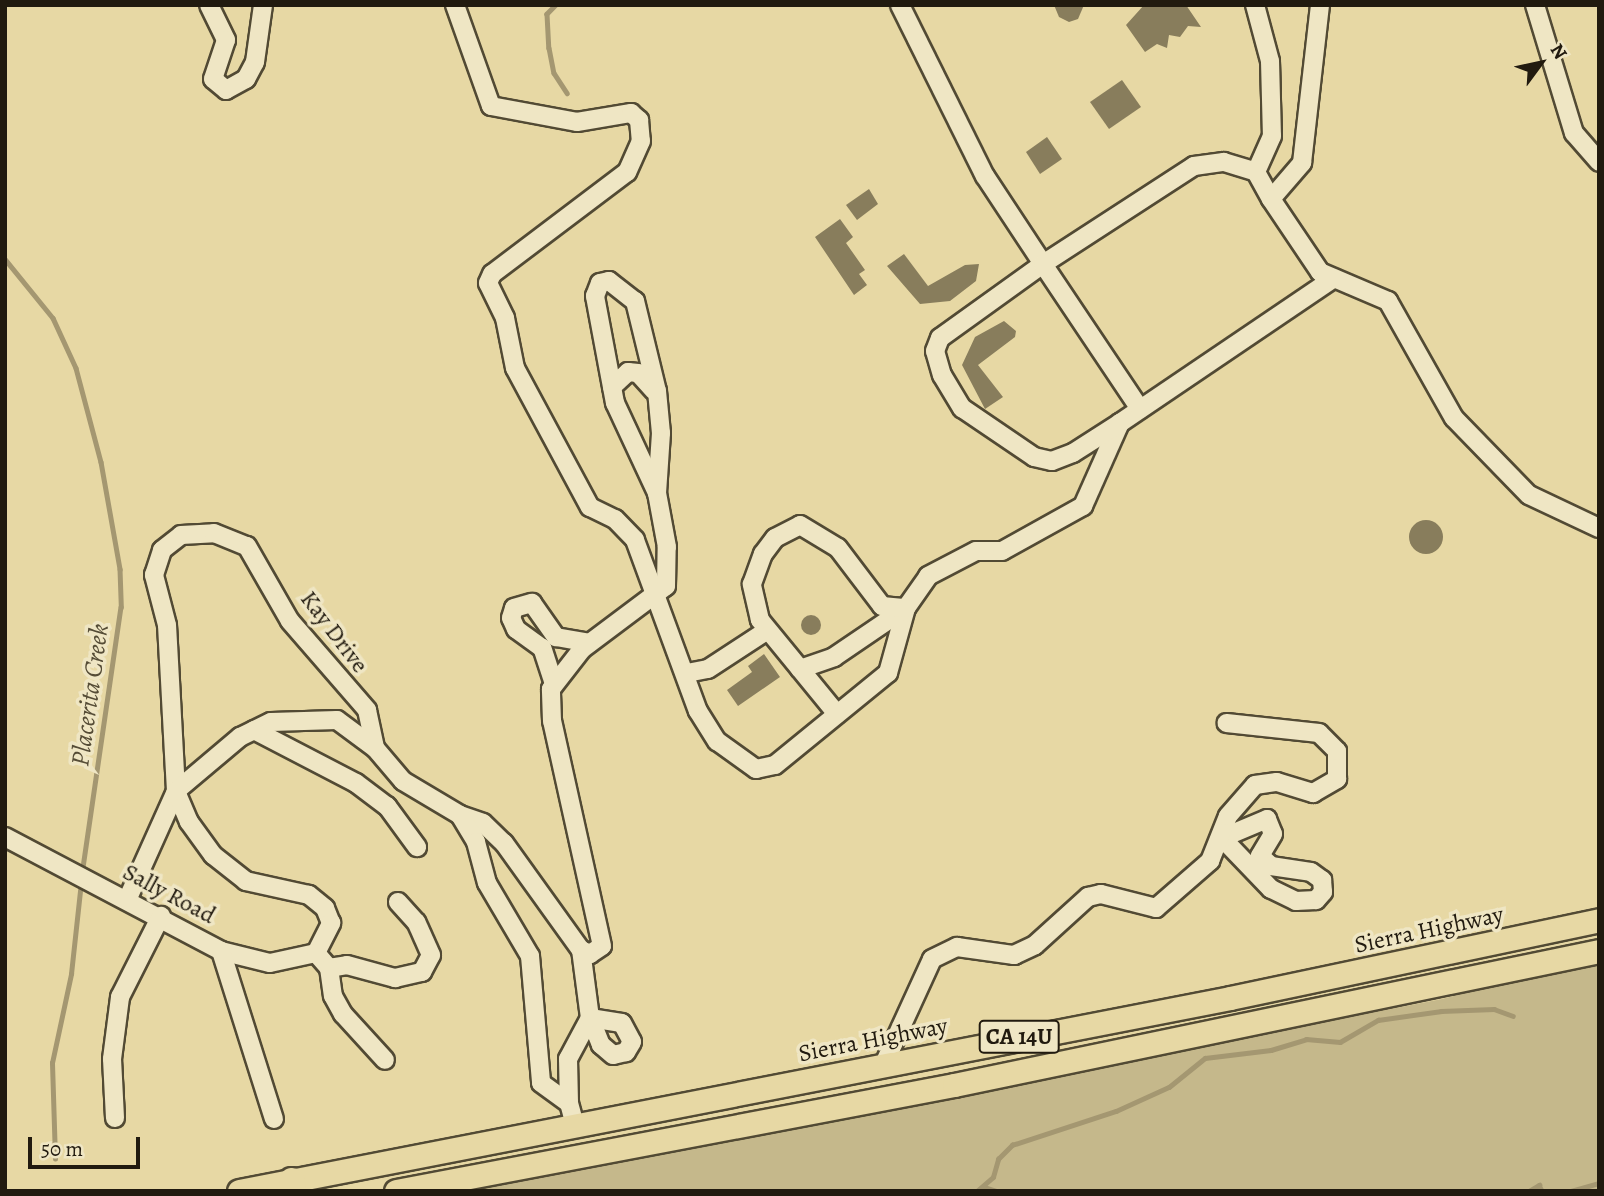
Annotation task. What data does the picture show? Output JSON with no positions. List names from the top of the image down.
{
  "streets": {
    "main road": ["Sierra Highway", "CA 14U"],
    "street": ["Kay Drive", "Sally Road"]
  },
  "crossings": [
    ["Kay Drive", "Sally Road"]
  ],
  "water": ["Placerita Creek"],
  "scale_bar": "50 m",
  "north": "top right"
}
